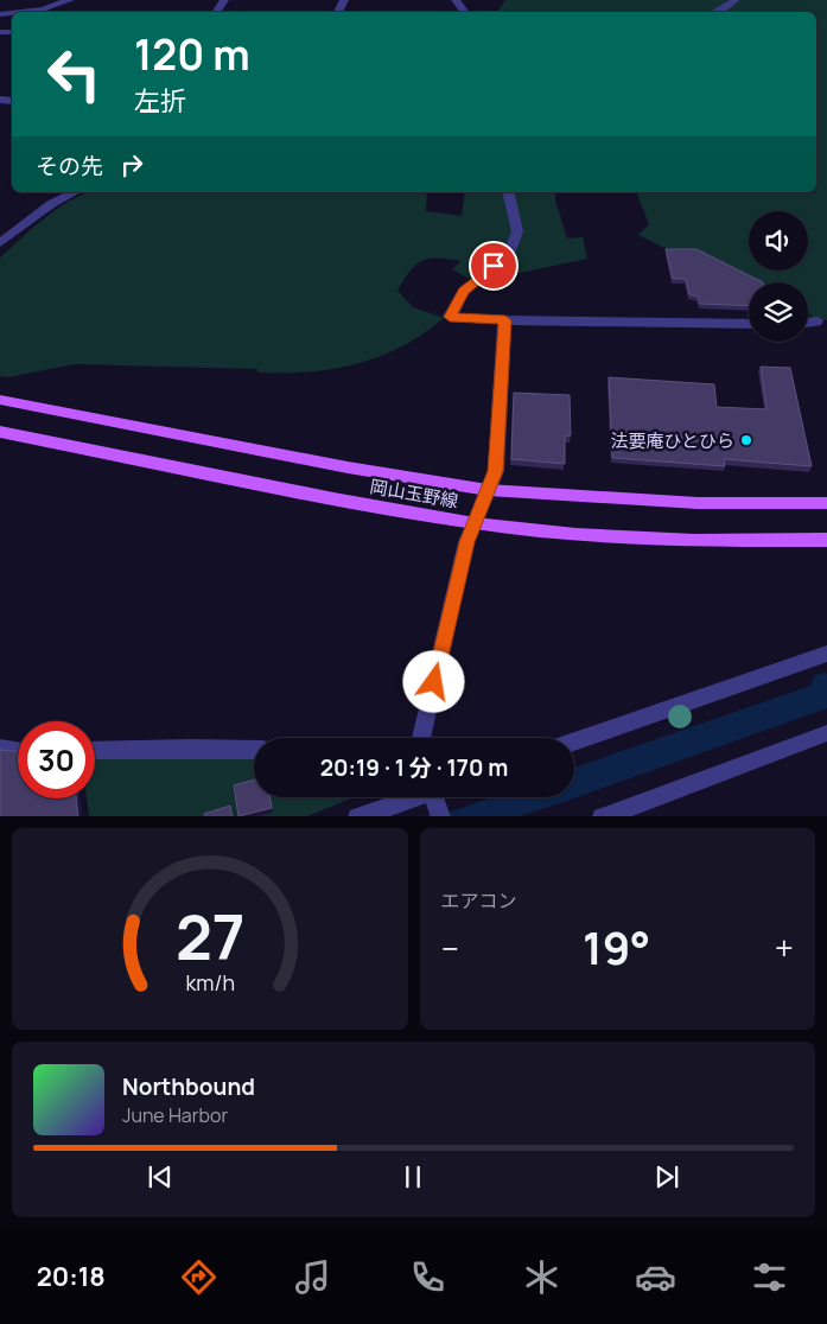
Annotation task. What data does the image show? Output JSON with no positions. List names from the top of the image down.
{
  "streets": {
    "main road": ["岡山玉野線"]
  },
  "places": ["法要庵ひとひら"],
  "page": {
    "turn": ["120 m", "左折"],
    "then": "その先",
    "limit": "30",
    "trip": "20:19 · 1 分 · 170 m",
    "tile": "エアコン",
    "heat": ["−", "19°", "+"],
    "song": ["Northbound", "June Harbor"],
    "tabs": "20:18",
    "gauge": ["27", "km/h"]
  }
}
